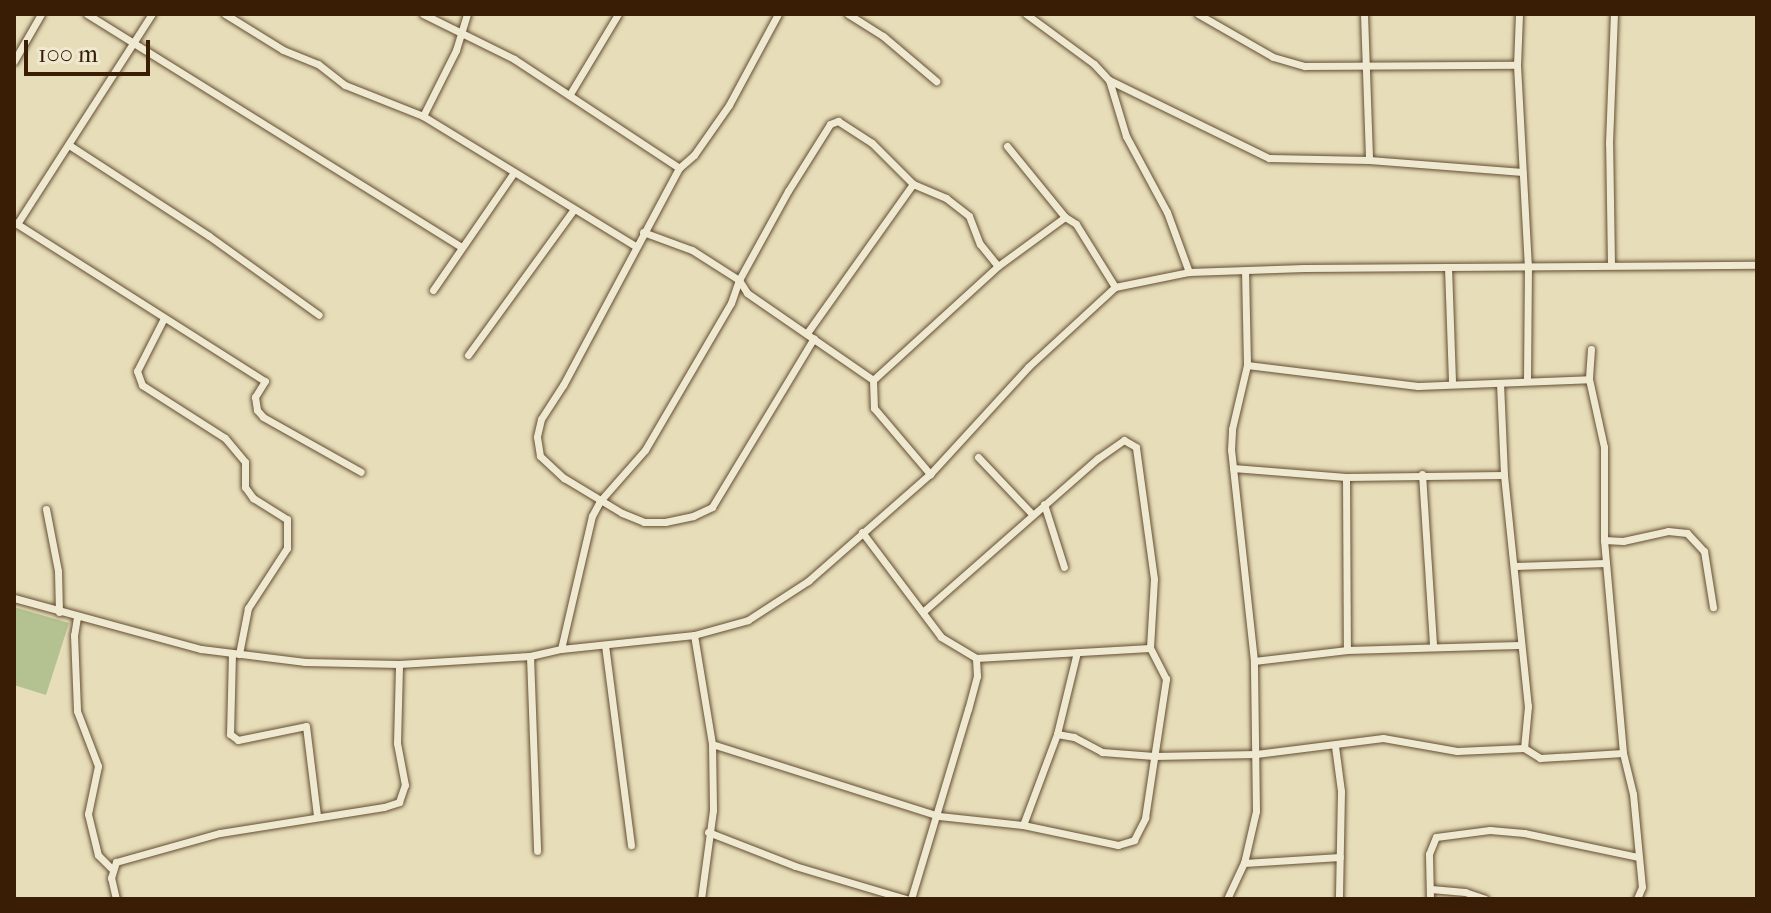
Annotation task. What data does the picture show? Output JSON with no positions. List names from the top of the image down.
{
  "scale_bar": "100 m"
}
